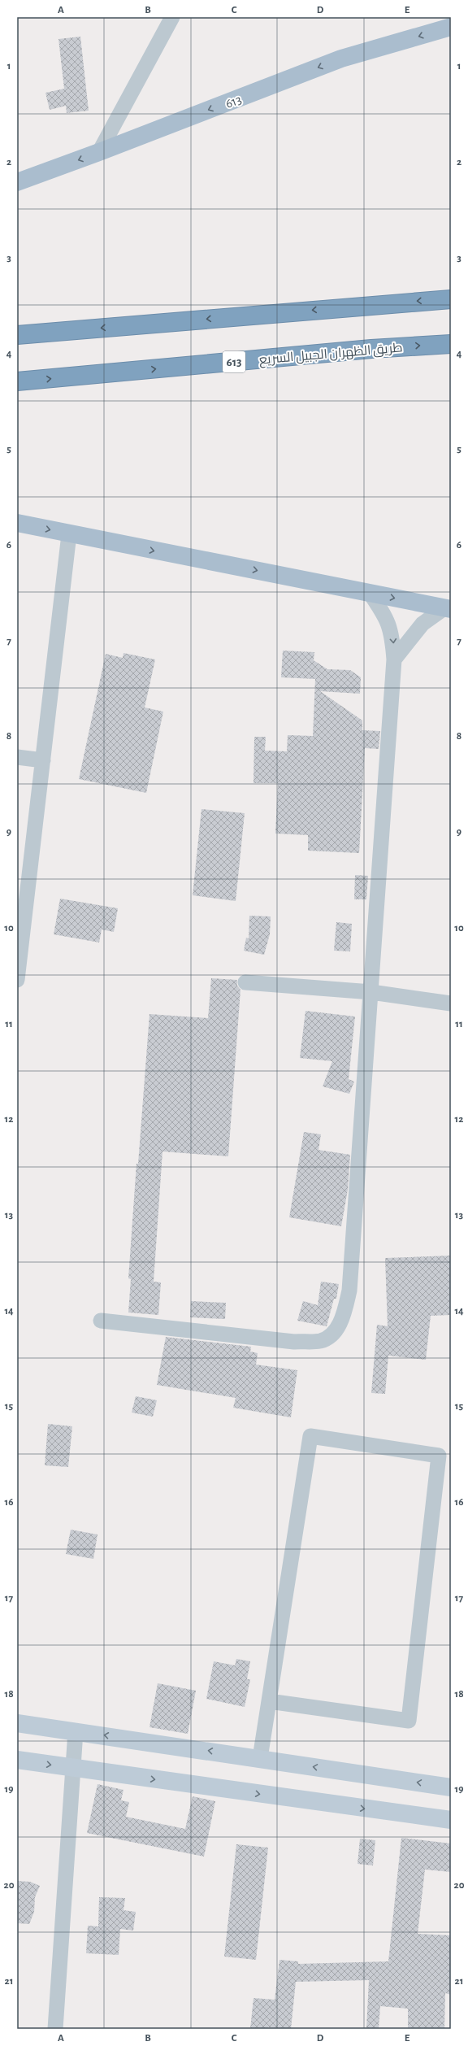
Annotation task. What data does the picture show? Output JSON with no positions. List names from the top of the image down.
{
  "streets": {
    "highway": ["613", "طريق الظهران الجبيل السريع"]
  },
  "one_way": ["613"],
  "grid": {
    "columns": [
      "A",
      "B",
      "C",
      "D",
      "E"
    ],
    "rows": [
      "1",
      "2",
      "3",
      "4",
      "5",
      "6",
      "7",
      "8",
      "9",
      "10",
      "11",
      "12",
      "13",
      "14",
      "15",
      "16",
      "17",
      "18",
      "19",
      "20",
      "21"
    ]
  }
}
